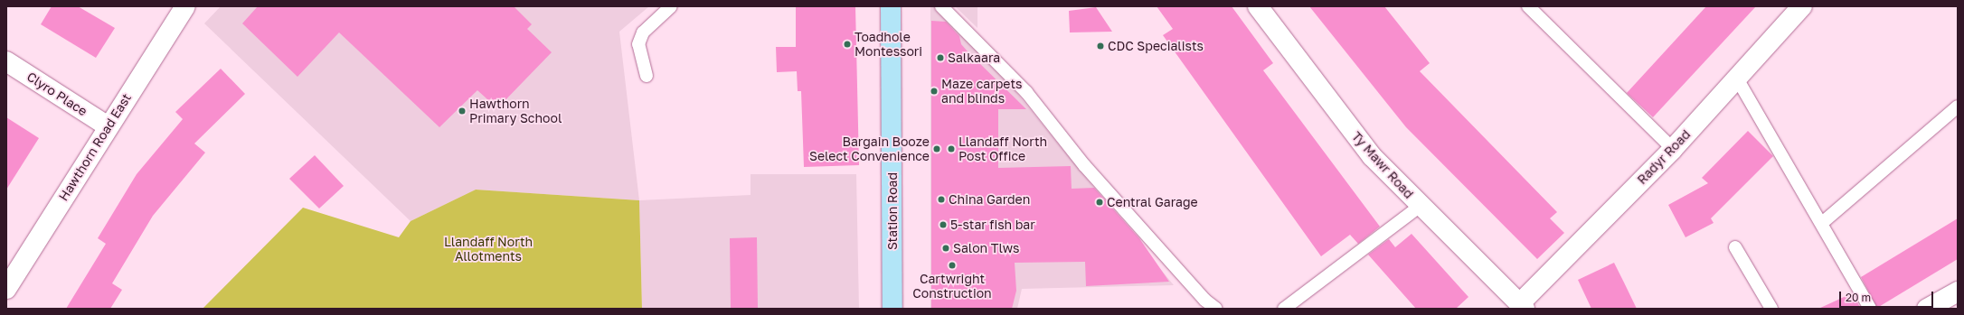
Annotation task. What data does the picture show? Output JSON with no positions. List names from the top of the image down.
{
  "streets": {
    "main road": ["Station Road"],
    "street": [
      "Clyro Place",
      "Hawthorn Road East",
      "Radyr Road",
      "Ty Mawr Road"
    ]
  },
  "crossings": [
    ["Clyro Place", "Hawthorn Road East"],
    ["Radyr Road", "Ty Mawr Road"]
  ],
  "parks": ["Llandaff North Allotments"],
  "places": [
    "Toadhole Montessori",
    "CDC Specialists",
    "Salkaara",
    "Maze carpets and blinds",
    "Hawthorn Primary School",
    "Bargain Booze Select Convenience",
    "Llandaff North Post Office",
    "China Garden",
    "Central Garage",
    "5-star fish bar",
    "Salon Tlws",
    "Cartwright Construction"
  ],
  "scale_bar": "20 m"
}
